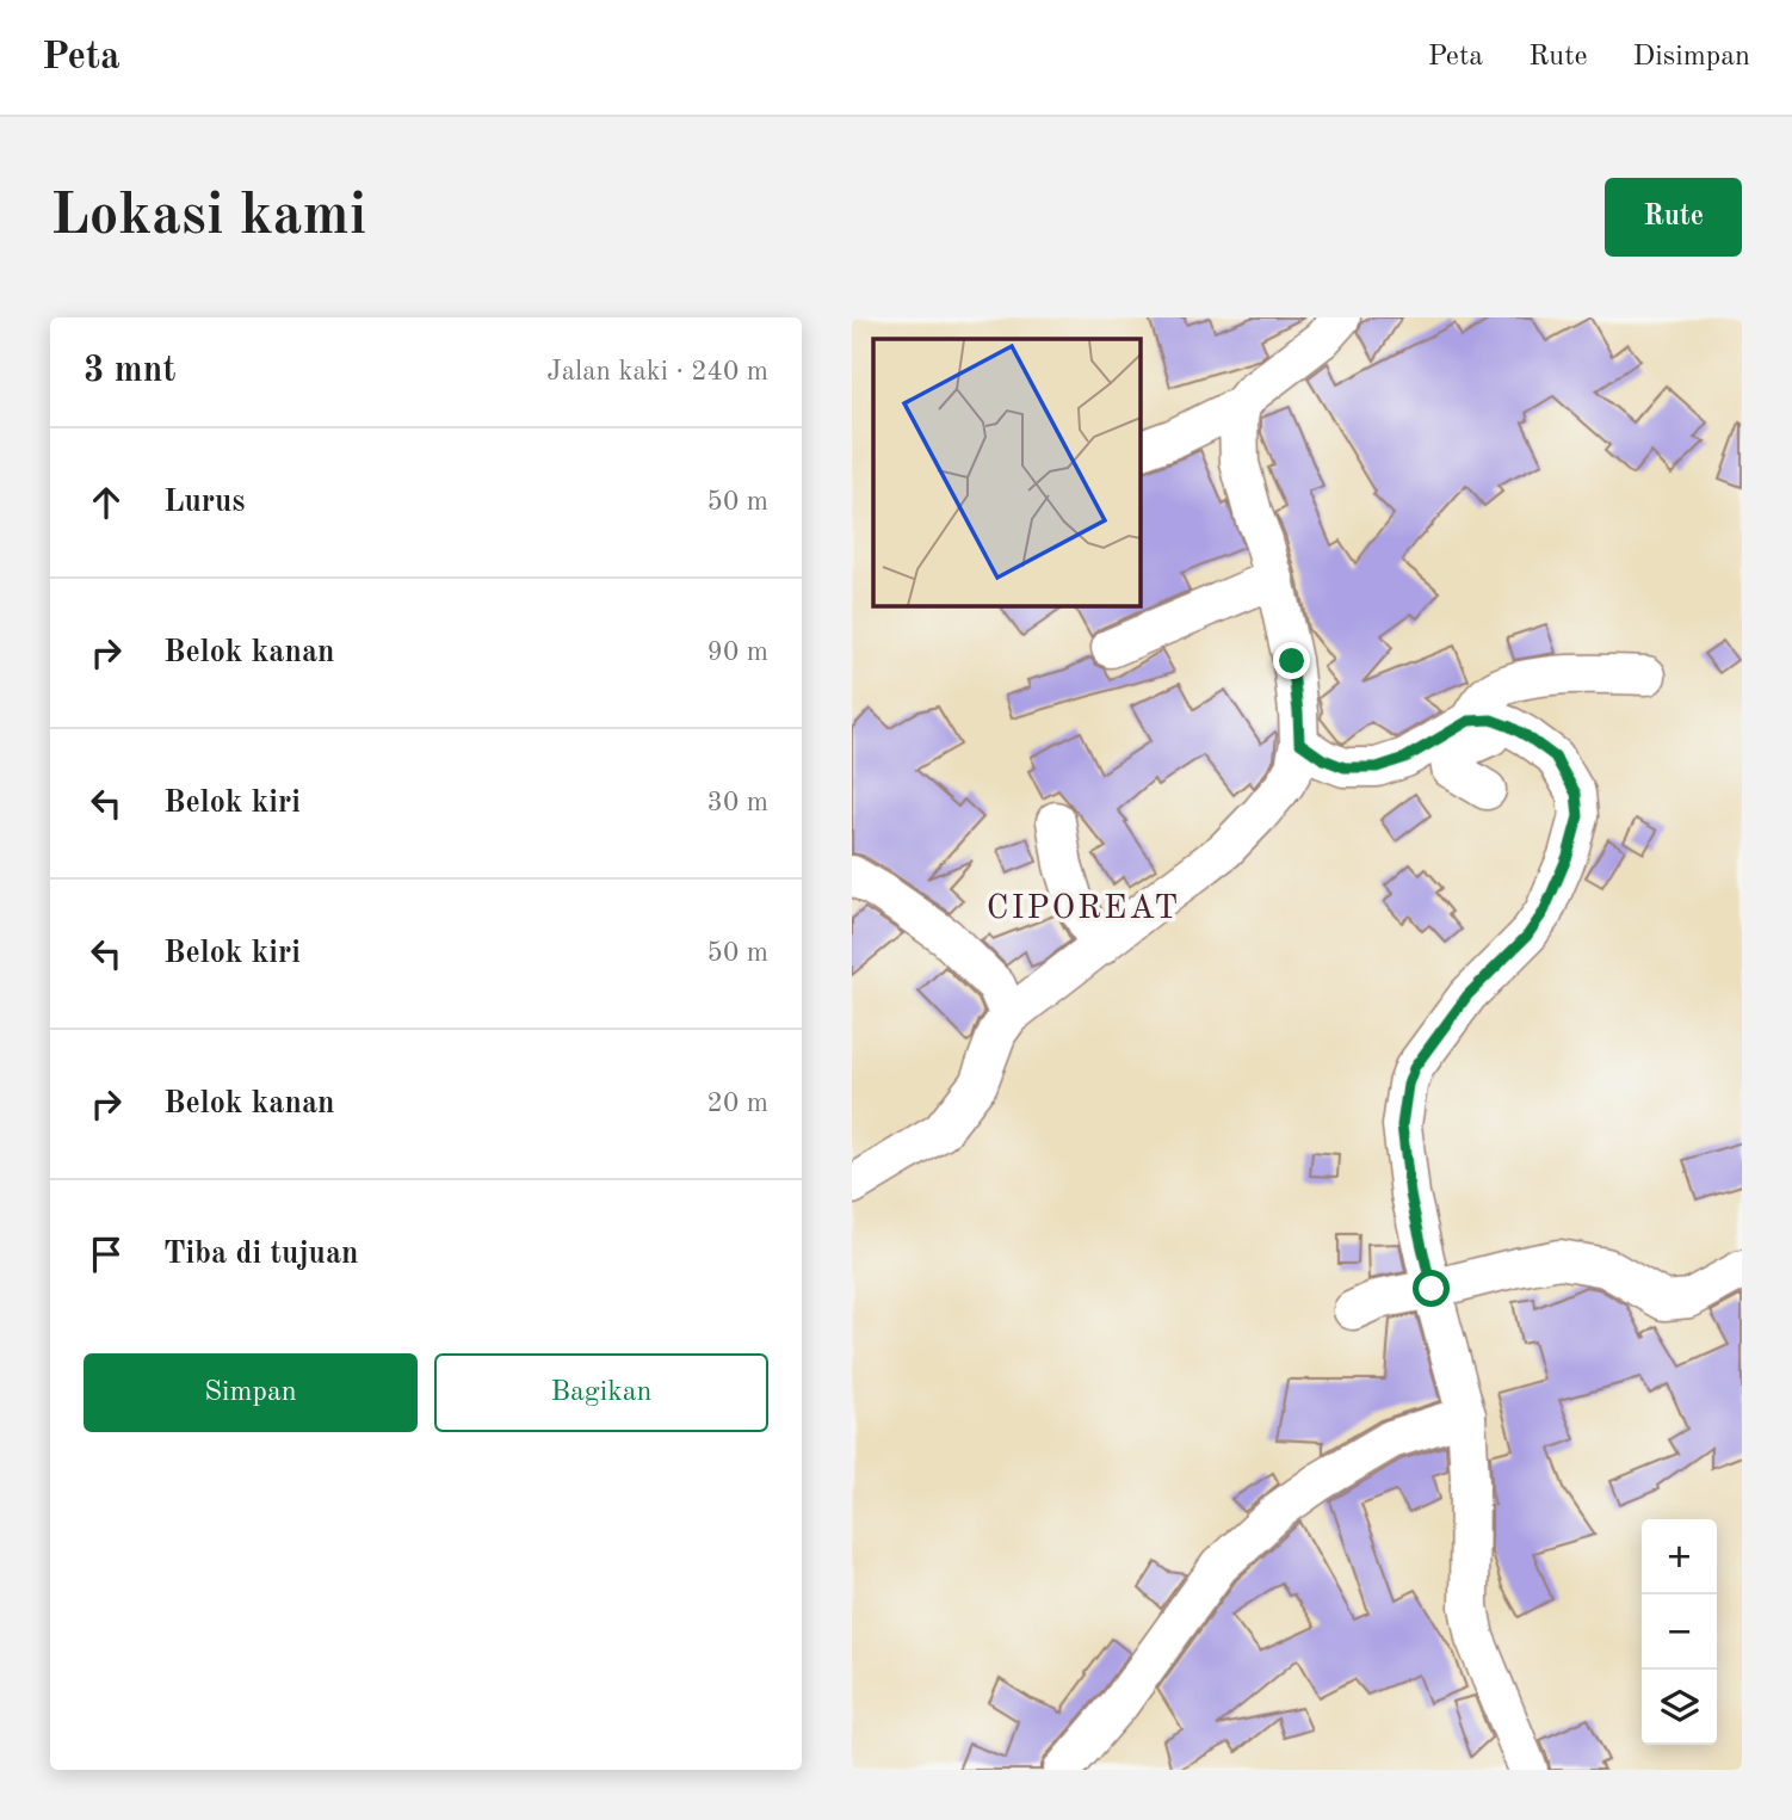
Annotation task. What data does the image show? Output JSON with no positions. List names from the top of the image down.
{
  "districts": ["CIPOREAT"],
  "page": {
    "header": "Peta",
    "nav": ["Peta", "Rute", "Disimpan"],
    "buttons": [
      "Rute",
      ["Simpan", "Bagikan"]
    ],
    "title": "Lokasi kami",
    "heading": ["3 mnt", "Jalan kaki · 240 m"],
    "list": [
      ["Lurus", "50 m"],
      ["Belok kanan", "90 m"],
      ["Belok kiri", "30 m"],
      ["Belok kiri", "50 m"],
      ["Belok kanan", "20 m"],
      "Tiba di tujuan"
    ],
    "map_buttons": ["+", "−"]
  }
}
